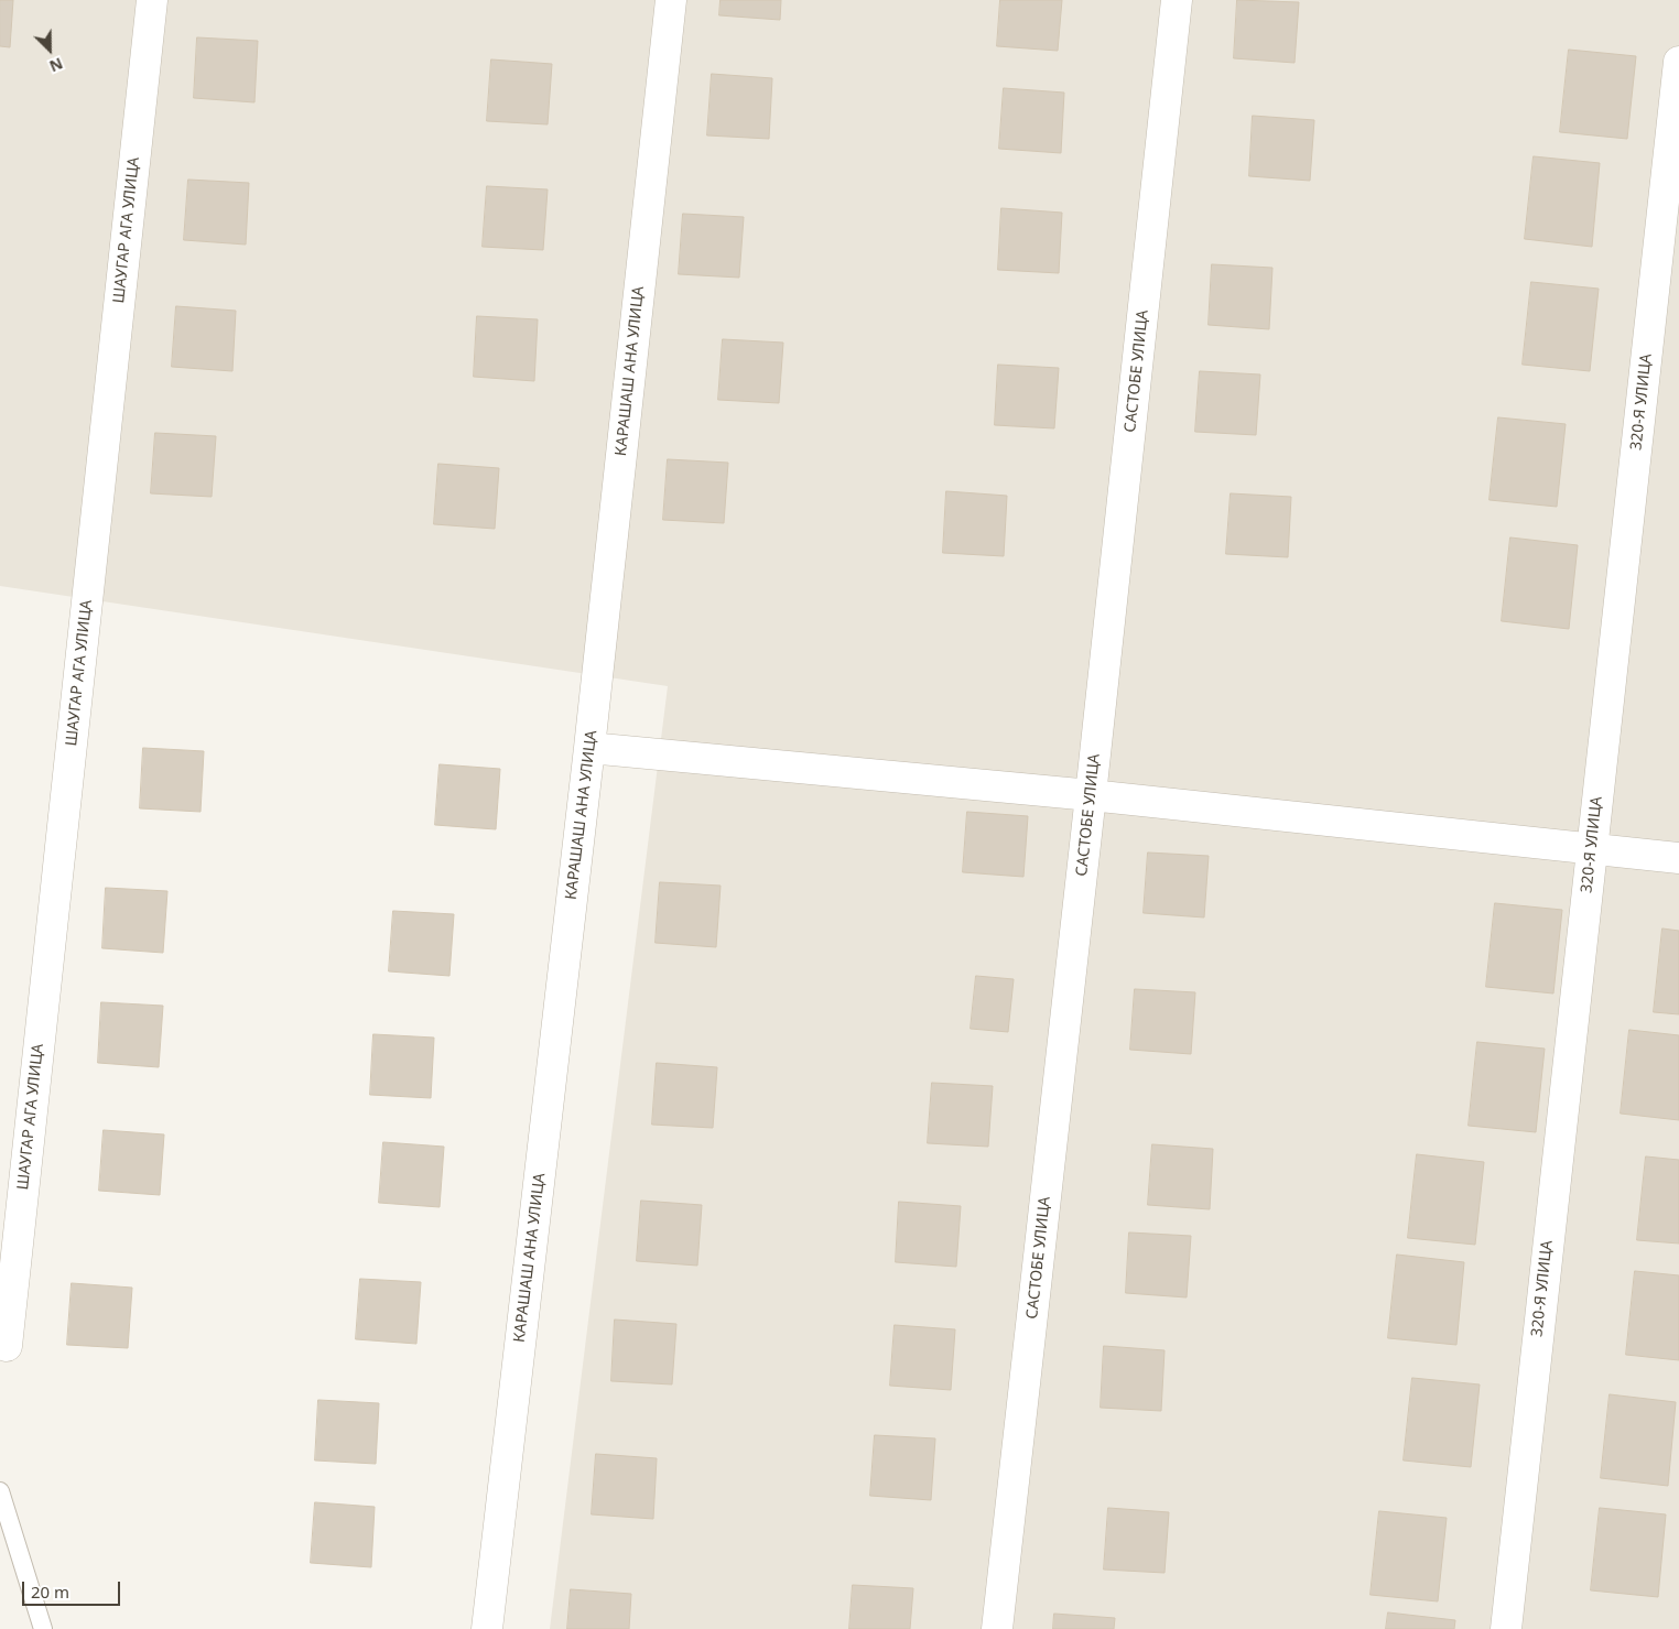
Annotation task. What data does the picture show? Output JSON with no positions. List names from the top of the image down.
{
  "streets": {
    "street": [
      "ШАУГАР АГА УЛИЦА",
      "КАРАШАШ АНА УЛИЦА",
      "САСТОБЕ УЛИЦА",
      "320-Я УЛИЦА"
    ]
  },
  "scale_bar": "20 m",
  "north": "bottom right"
}
